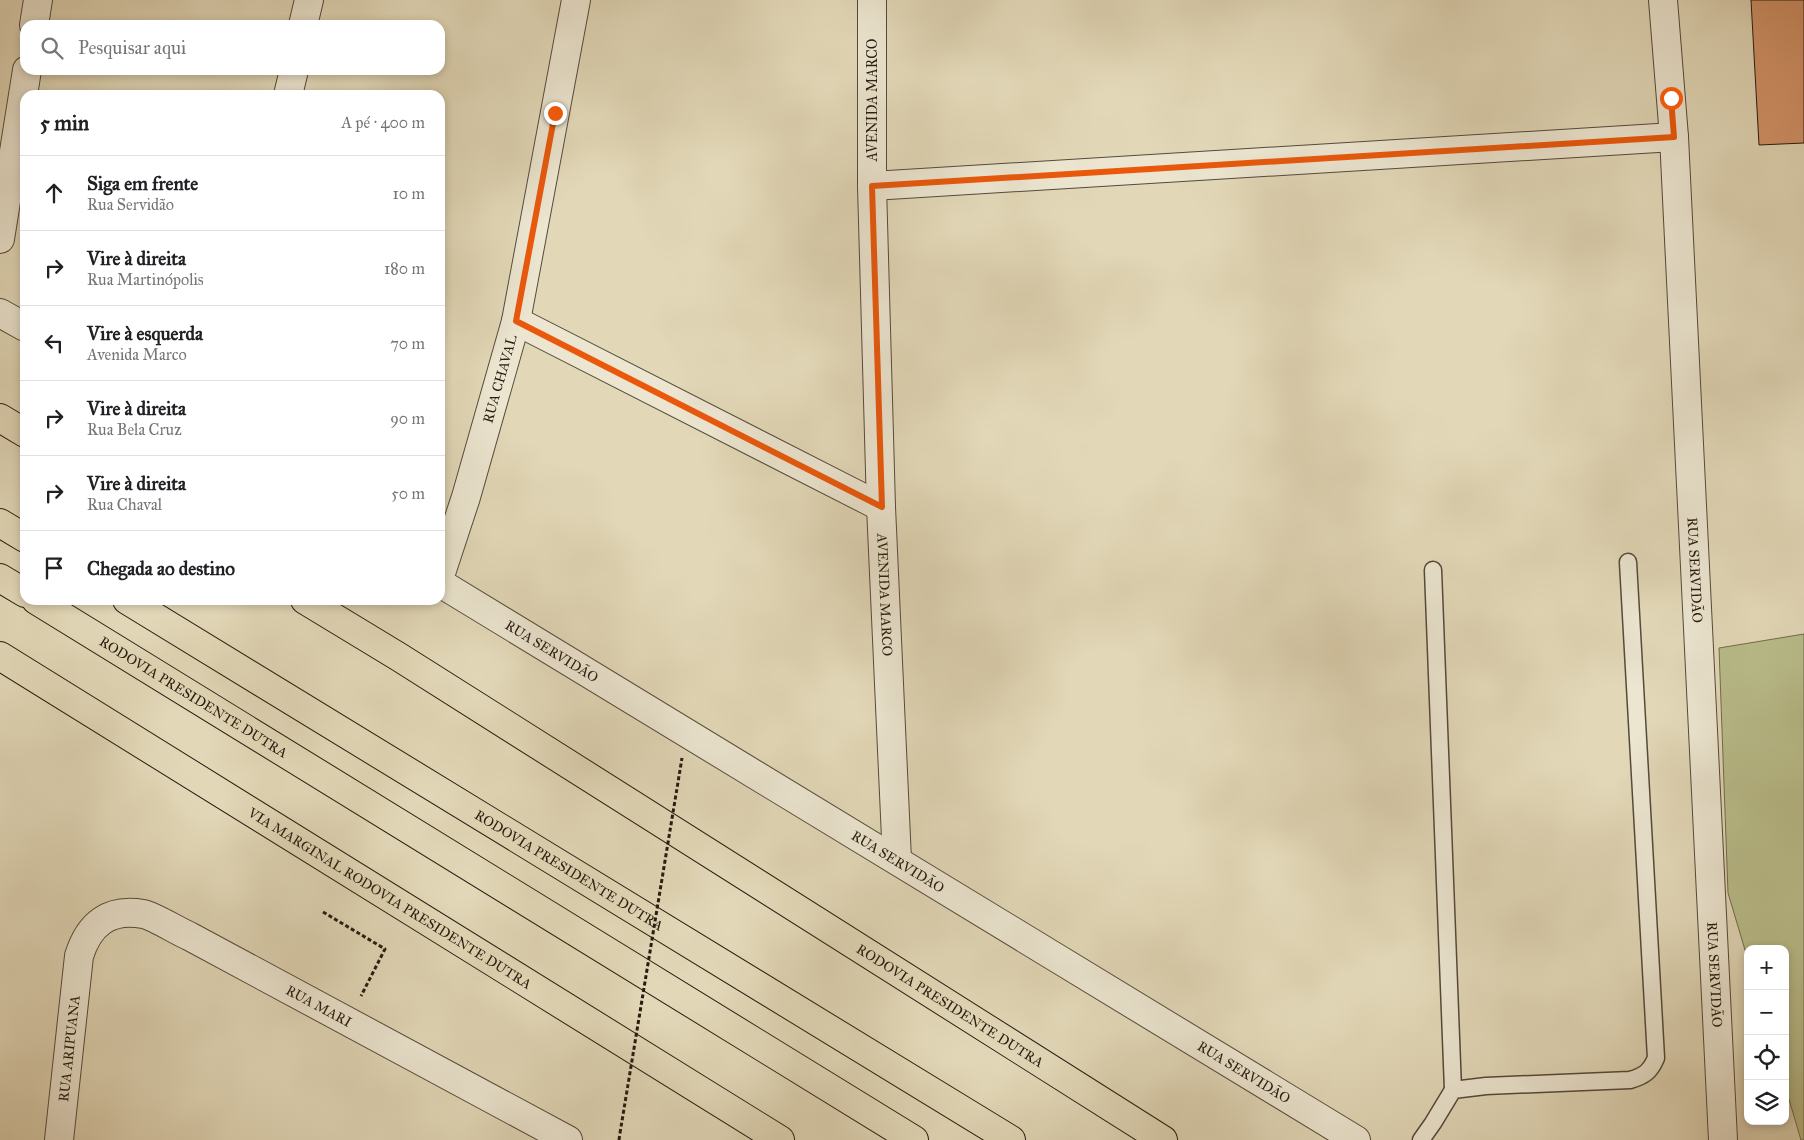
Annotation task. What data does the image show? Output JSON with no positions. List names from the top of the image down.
{
  "streets": {
    "highway": ["RODOVIA PRESIDENTE DUTRA", "VIA MARGINAL RODOVIA PRESIDENTE DUTRA"],
    "street": [
      "AVENIDA MARCO",
      "RUA CHAVAL",
      "RUA SERVIDÃO",
      "RUA MARI",
      "RUA ARIPUANA"
    ]
  },
  "crossings": [
    ["AVENIDA MARCO", "RUA SERVIDÃO"],
    ["RUA MARI", "RUA ARIPUANA"]
  ],
  "page": {
    "search": "Pesquisar aqui",
    "heading": ["5 min", "A pé · 400 m"],
    "list": [
      ["Siga em frente", "Rua Servidão", "10 m"],
      ["Vire à direita", "Rua Martinópolis", "180 m"],
      ["Vire à esquerda", "Avenida Marco", "70 m"],
      ["Vire à direita", "Rua Bela Cruz", "90 m"],
      ["Vire à direita", "Rua Chaval", "50 m"],
      "Chegada ao destino"
    ],
    "map_buttons": ["+", "−"]
  }
}
